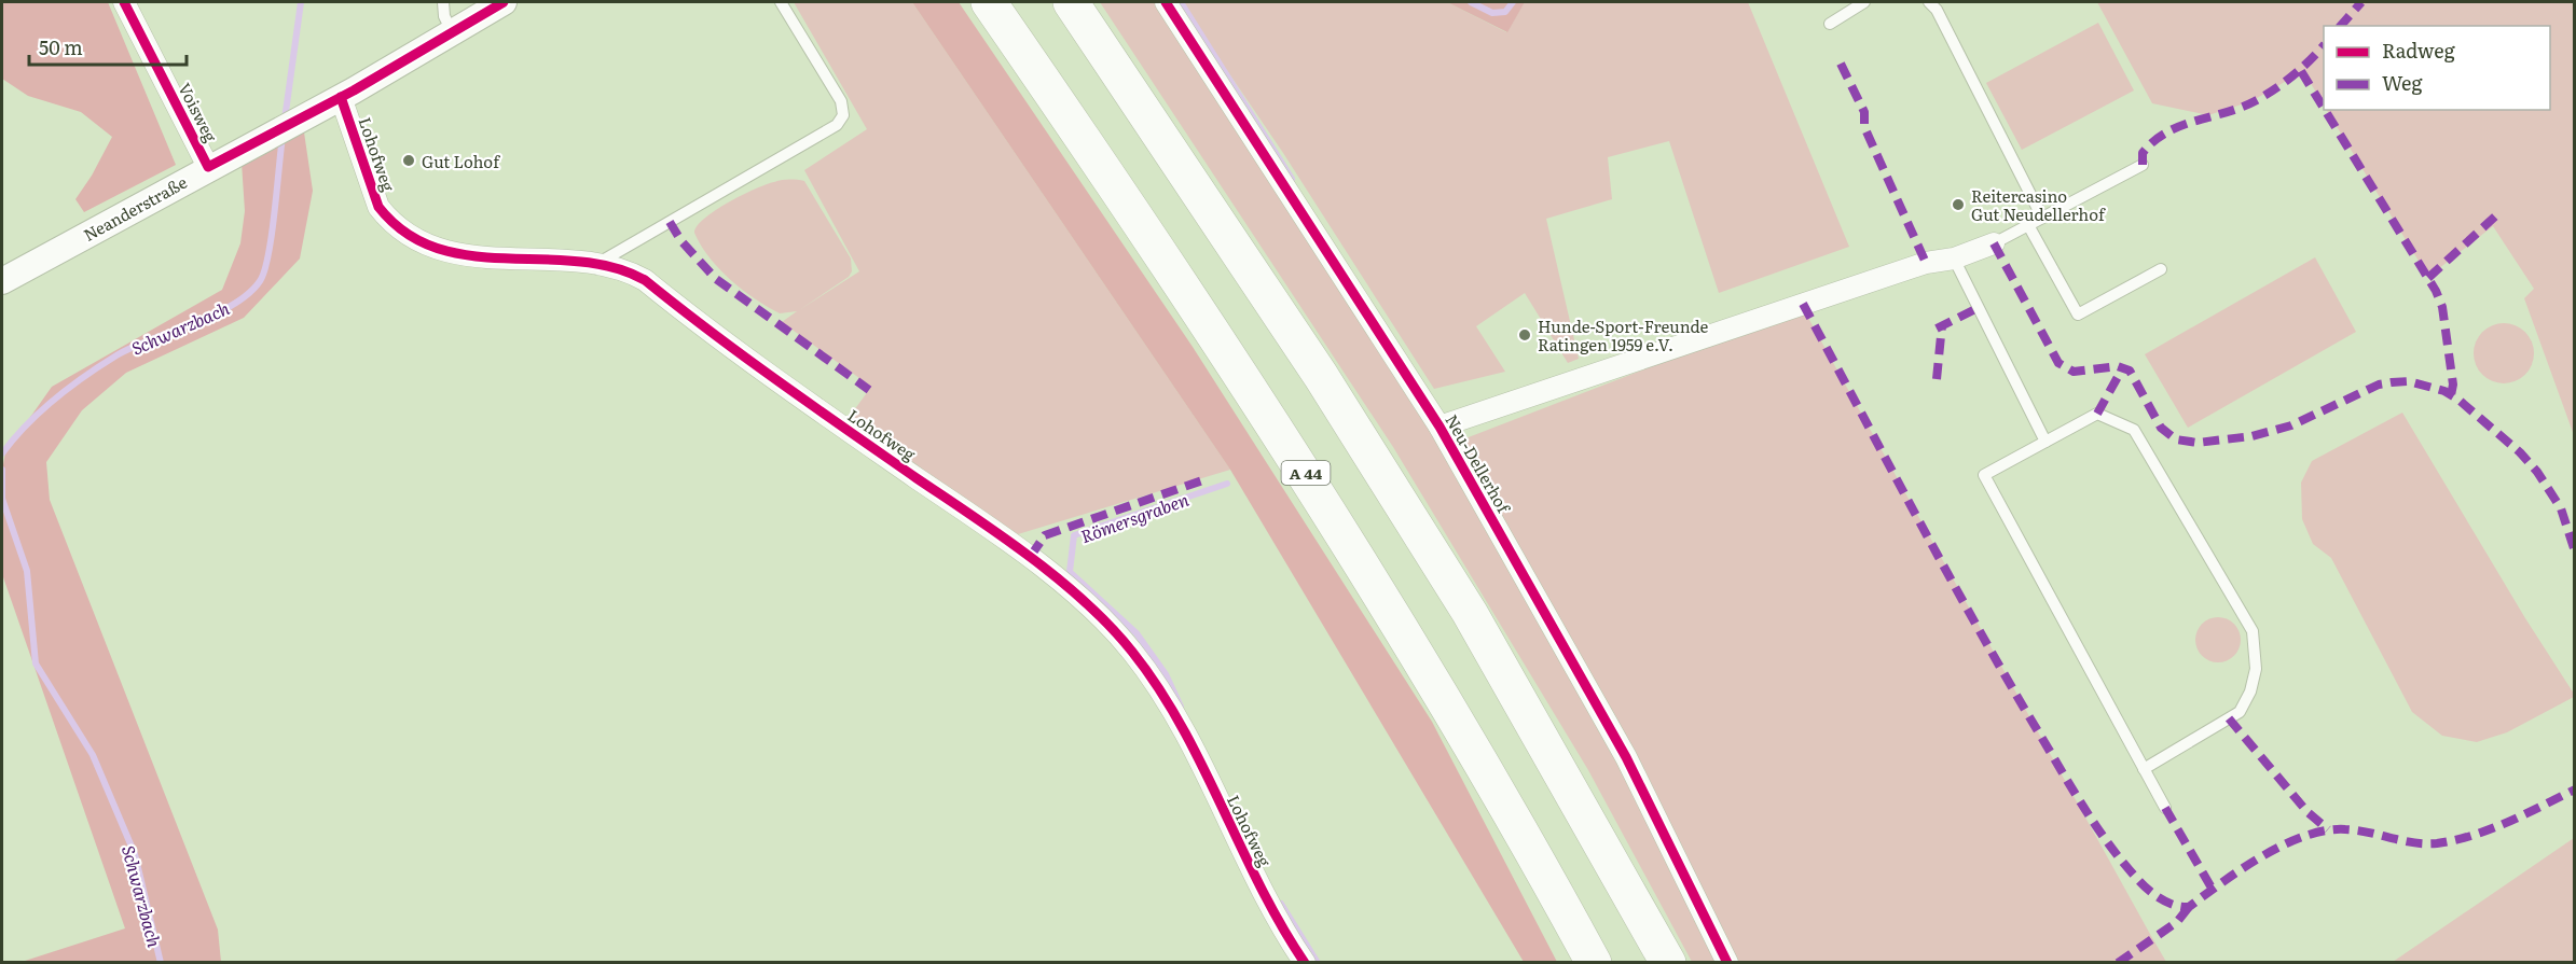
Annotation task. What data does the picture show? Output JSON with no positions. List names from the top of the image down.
{
  "streets": {
    "highway": ["A 44"],
    "street": [
      "Voisweg",
      "Lohofweg",
      "Neanderstraße",
      "Neu-Dellerhof"
    ]
  },
  "crossings": [
    ["Voisweg", "Neanderstraße"],
    ["Lohofweg", "Neanderstraße"]
  ],
  "water": ["Schwarzbach", "Römersgraben"],
  "places": ["Gut Lohof", "Reitercasino Gut Neudellerhof", "Hunde-Sport-Freunde Ratingen 1959 e.V."],
  "legend": ["Radweg", "Weg"],
  "scale_bar": "50 m"
}
